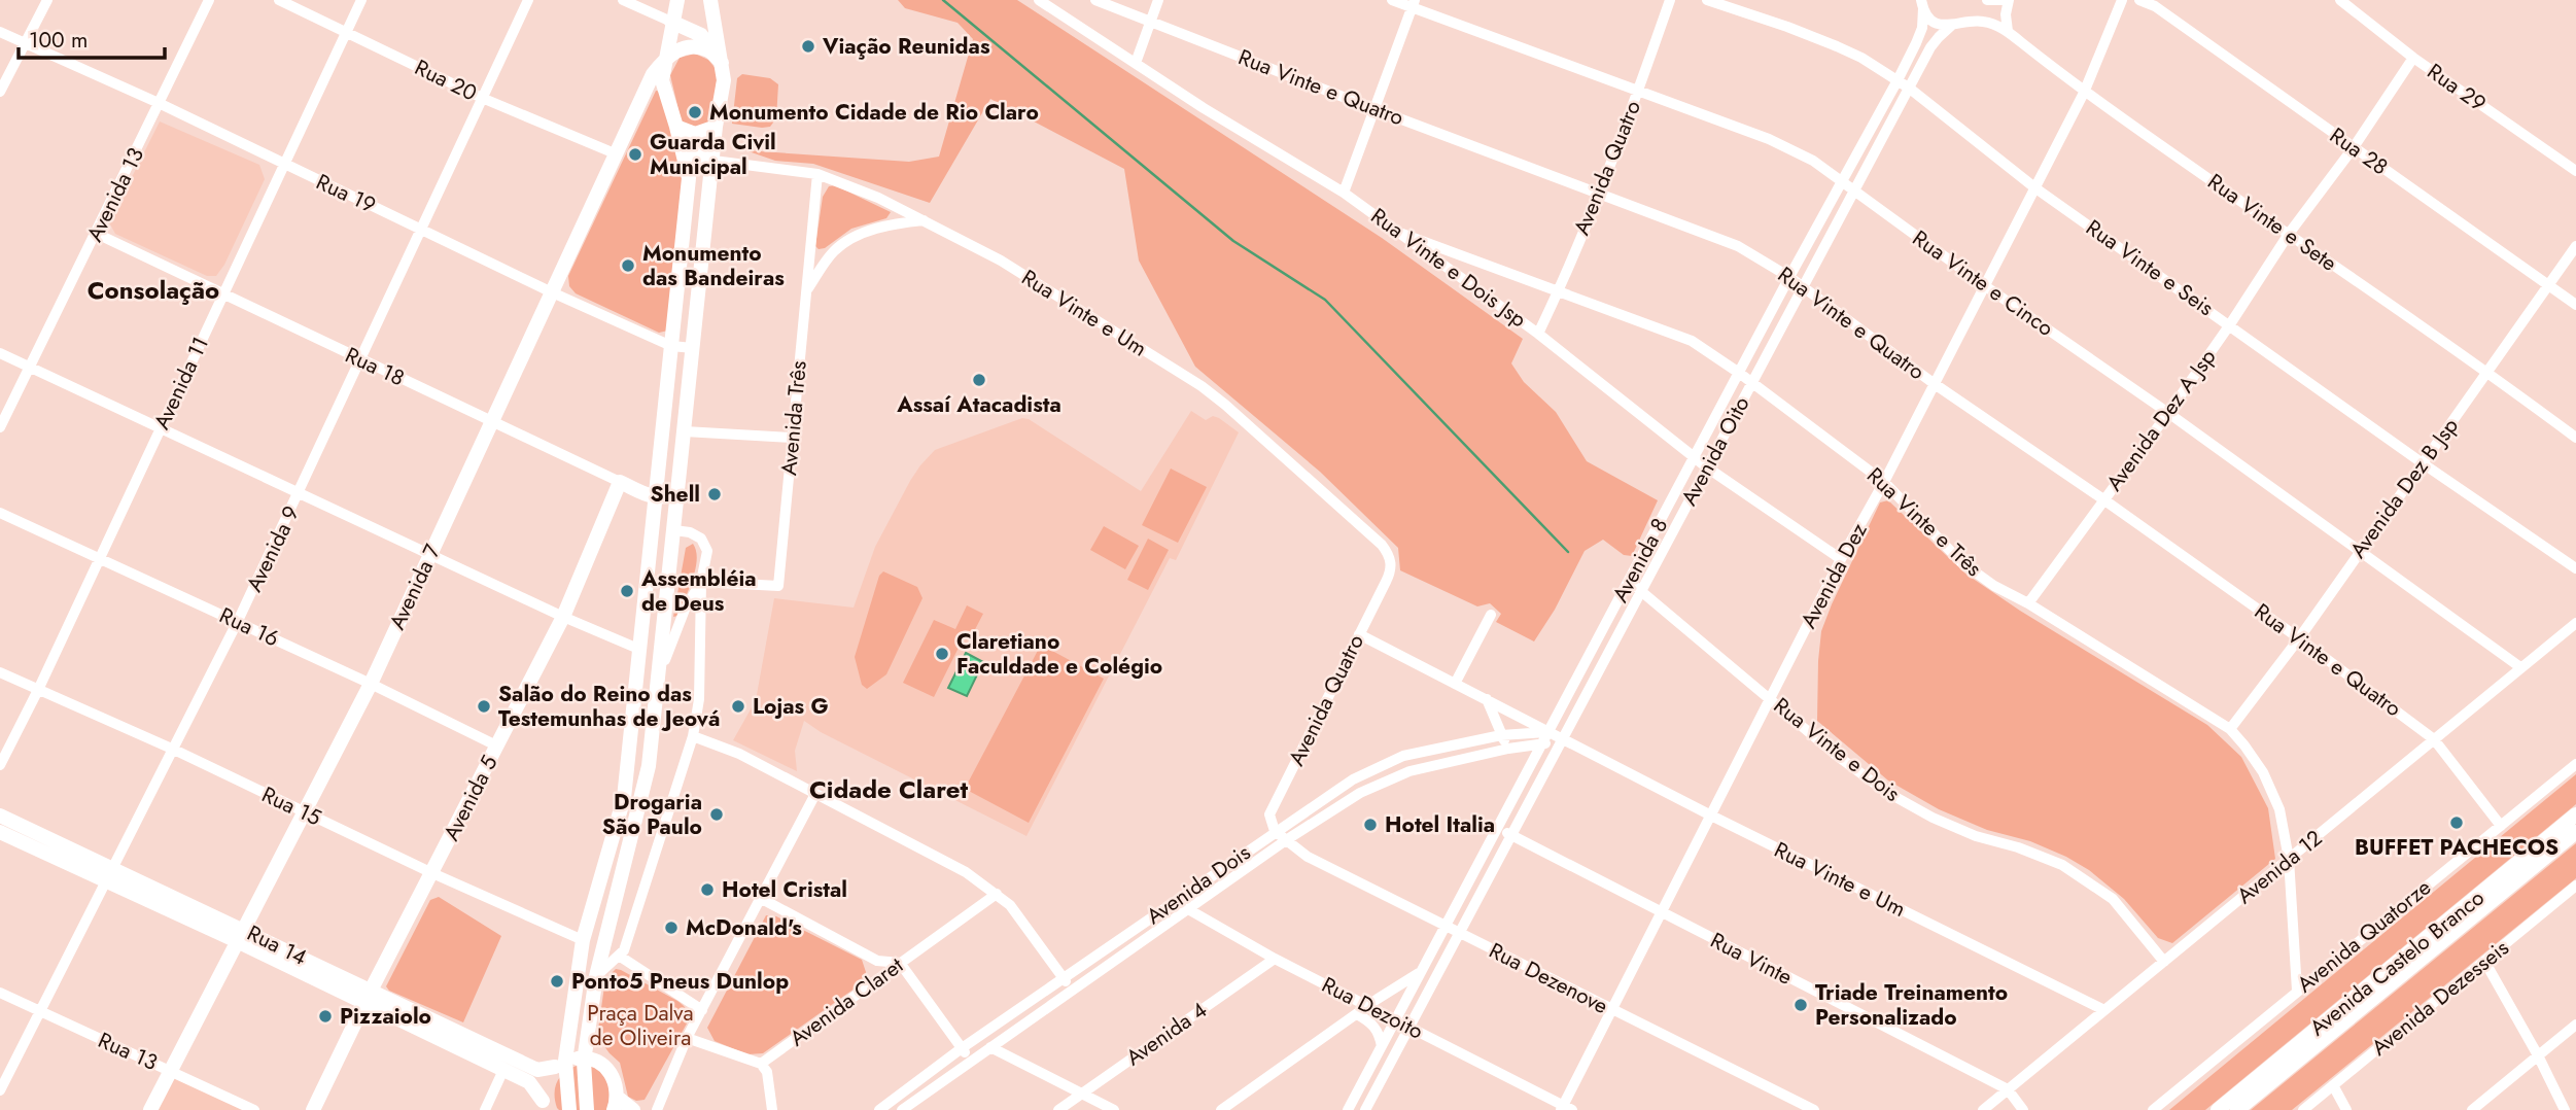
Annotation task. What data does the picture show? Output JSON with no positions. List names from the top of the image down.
{
  "streets": {
    "main road": [
      "Rua 18",
      "Avenida 7",
      "Avenida 5",
      "Rua 14",
      "Avenida Castelo Branco"
    ],
    "street": [
      "Rua 20",
      "Rua Vinte e Quatro",
      "Rua 29",
      "Rua 28",
      "Avenida Quatro",
      "Rua 19",
      "Avenida 13",
      "Rua Vinte e Sete",
      "Rua Vinte e Dois Jsp",
      "Rua Vinte e Seis",
      "Rua Vinte e Cinco",
      "Rua Vinte e Um",
      "Avenida 11",
      "Avenida Três",
      "Avenida Dez A Jsp",
      "Avenida Oito",
      "Avenida Dez B Jsp",
      "Rua Vinte e Três",
      "Avenida 9",
      "Avenida 8",
      "Avenida Dez",
      "Rua 16",
      "Rua Vinte e Dois",
      "Rua 15",
      "Avenida 12",
      "Avenida Dois",
      "Avenida Quatorze",
      "Rua Vinte",
      "Rua Dezenove",
      "Avenida Dezesseis",
      "Avenida Claret",
      "Rua Dezoito",
      "Avenida 4",
      "Rua 13"
    ]
  },
  "crossings": [
    ["Rua 20", "Avenida 11"],
    ["Rua 20", "Avenida 9"],
    ["Rua 20", "Avenida 7"],
    ["Rua Vinte e Quatro", "Avenida Quatro"],
    ["Rua Vinte e Quatro", "Avenida Dez A Jsp"],
    ["Rua Vinte e Quatro", "Avenida Oito"],
    ["Rua Vinte e Quatro", "Avenida Dez B Jsp"],
    ["Rua Vinte e Quatro", "Avenida 8"],
    ["Rua Vinte e Quatro", "Avenida Dez"],
    ["Rua Vinte e Quatro", "Avenida 12"],
    ["Rua Vinte e Quatro", "Avenida Quatorze"],
    ["Rua 29", "Avenida Dez A Jsp"],
    ["Rua 28", "Avenida Dez A Jsp"],
    ["Rua 28", "Avenida Dez B Jsp"],
    ["Avenida Quatro", "Rua Vinte e Dois Jsp"],
    ["Avenida Quatro", "Rua Vinte e Cinco"],
    ["Avenida Quatro", "Rua Vinte e Um"],
    ["Avenida Quatro", "Rua Vinte e Três"],
    ["Avenida Quatro", "Avenida Dois"],
    ["Avenida Quatro", "Rua Dezenove"],
    ["Rua 19", "Avenida 13"],
    ["Rua 19", "Avenida 11"],
    ["Rua 19", "Avenida 9"],
    ["Rua 19", "Avenida 7"],
    ["Avenida 13", "Rua 18"],
    ["Rua Vinte e Sete", "Avenida Dez A Jsp"],
    ["Rua Vinte e Sete", "Avenida Oito"],
    ["Rua Vinte e Sete", "Avenida Dez B Jsp"],
    ["Rua Vinte e Sete", "Avenida Dez"],
    ["Rua Vinte e Dois Jsp", "Avenida Oito"],
    ["Rua Vinte e Dois Jsp", "Rua Vinte e Três"],
    ["Rua Vinte e Dois Jsp", "Avenida 8"],
    ["Rua Vinte e Dois Jsp", "Avenida Dez"],
    ["Rua Vinte e Seis", "Avenida Dez A Jsp"],
    ["Rua Vinte e Seis", "Avenida Oito"],
    ["Rua Vinte e Seis", "Avenida Dez B Jsp"],
    ["Rua Vinte e Seis", "Avenida 8"],
    ["Rua Vinte e Seis", "Avenida Dez"],
    ["Rua Vinte e Cinco", "Avenida Dez A Jsp"],
    ["Rua Vinte e Cinco", "Avenida Oito"],
    ["Rua Vinte e Cinco", "Avenida Dez B Jsp"],
    ["Rua Vinte e Cinco", "Avenida 8"],
    ["Rua Vinte e Cinco", "Avenida Dez"],
    ["Rua Vinte e Cinco", "Avenida 12"],
    ["Rua Vinte e Um", "Avenida Três"],
    ["Rua Vinte e Um", "Avenida Oito"],
    ["Rua Vinte e Um", "Avenida 8"],
    ["Rua Vinte e Um", "Avenida Dez"],
    ["Rua Vinte e Um", "Avenida 12"],
    ["Rua Vinte e Um", "Avenida Dois"],
    ["Rua 18", "Avenida 11"],
    ["Rua 18", "Avenida 9"],
    ["Rua 18", "Avenida 7"],
    ["Rua 18", "Avenida 5"],
    ["Avenida 11", "Rua 16"],
    ["Avenida 11", "Rua 15"],
    ["Avenida Dez A Jsp", "Rua Vinte e Três"],
    ["Avenida Oito", "Rua Vinte e Três"],
    ["Avenida Oito", "Rua Vinte e Dois"],
    ["Avenida Oito", "Rua Vinte"],
    ["Avenida Oito", "Rua Dezenove"],
    ["Avenida Oito", "Rua Dezoito"],
    ["Avenida Dez B Jsp", "Rua Vinte e Três"],
    ["Rua Vinte e Três", "Avenida 8"],
    ["Rua Vinte e Três", "Avenida Dez"],
    ["Rua Vinte e Três", "Avenida 12"],
    ["Rua Vinte e Três", "Avenida Quatorze"],
    ["Avenida 9", "Rua 16"],
    ["Avenida 9", "Rua 15"],
    ["Avenida 9", "Rua 14"],
    ["Avenida 9", "Rua 13"],
    ["Avenida 8", "Rua Vinte e Dois"],
    ["Avenida 8", "Avenida Dois"],
    ["Avenida 8", "Rua Vinte"],
    ["Avenida 8", "Rua Dezenove"],
    ["Avenida 8", "Rua Dezoito"],
    ["Avenida Dez", "Rua Vinte e Dois"],
    ["Avenida Dez", "Rua Vinte"],
    ["Avenida Dez", "Rua Dezenove"],
    ["Avenida Dez", "Rua Dezoito"],
    ["Avenida 7", "Rua 16"],
    ["Avenida 7", "Rua 15"],
    ["Avenida 7", "Rua 14"],
    ["Avenida 7", "Rua 13"],
    ["Rua 16", "Avenida 5"],
    ["Rua Vinte e Dois", "Avenida 12"],
    ["Avenida 5", "Rua 15"],
    ["Avenida 5", "Rua 14"],
    ["Avenida 12", "Rua Vinte"],
    ["Avenida Dois", "Rua Dezenove"],
    ["Avenida Dois", "Rua Dezoito"],
    ["Rua Dezoito", "Avenida 4"]
  ],
  "districts": ["Consolação", "Cidade Claret"],
  "parks": ["Praça Dalva de Oliveira"],
  "places": [
    "Viação Reunidas",
    "Monumento Cidade de Rio Claro",
    "Guarda Civil Municipal",
    "Monumento das Bandeiras",
    "Assaí Atacadista",
    "Shell",
    "Assembléia de Deus",
    "Claretiano Faculdade e Colégio",
    "Salão do Reino das Testemunhas de Jeová",
    "Lojas G",
    "Drogaria São Paulo",
    "BUFFET PACHECOS",
    "Hotel Italia",
    "Hotel Cristal",
    "McDonald's",
    "Ponto5 Pneus Dunlop",
    "Triade Treinamento Personalizado",
    "Pizzaiolo"
  ],
  "scale_bar": "100 m"
}
